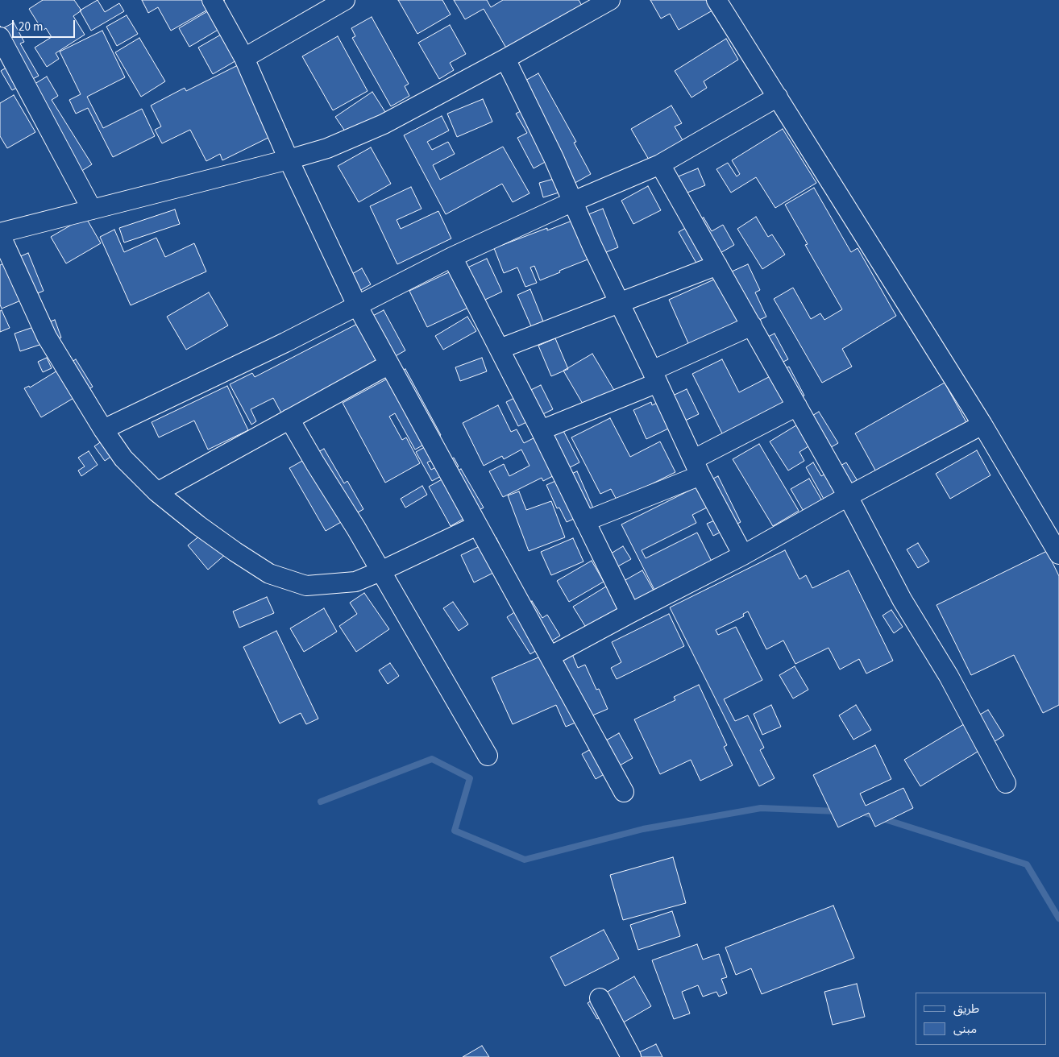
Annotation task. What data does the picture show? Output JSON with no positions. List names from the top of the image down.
{
  "legend": ["طريق", "مبنى"],
  "scale_bar": "20 m"
}
